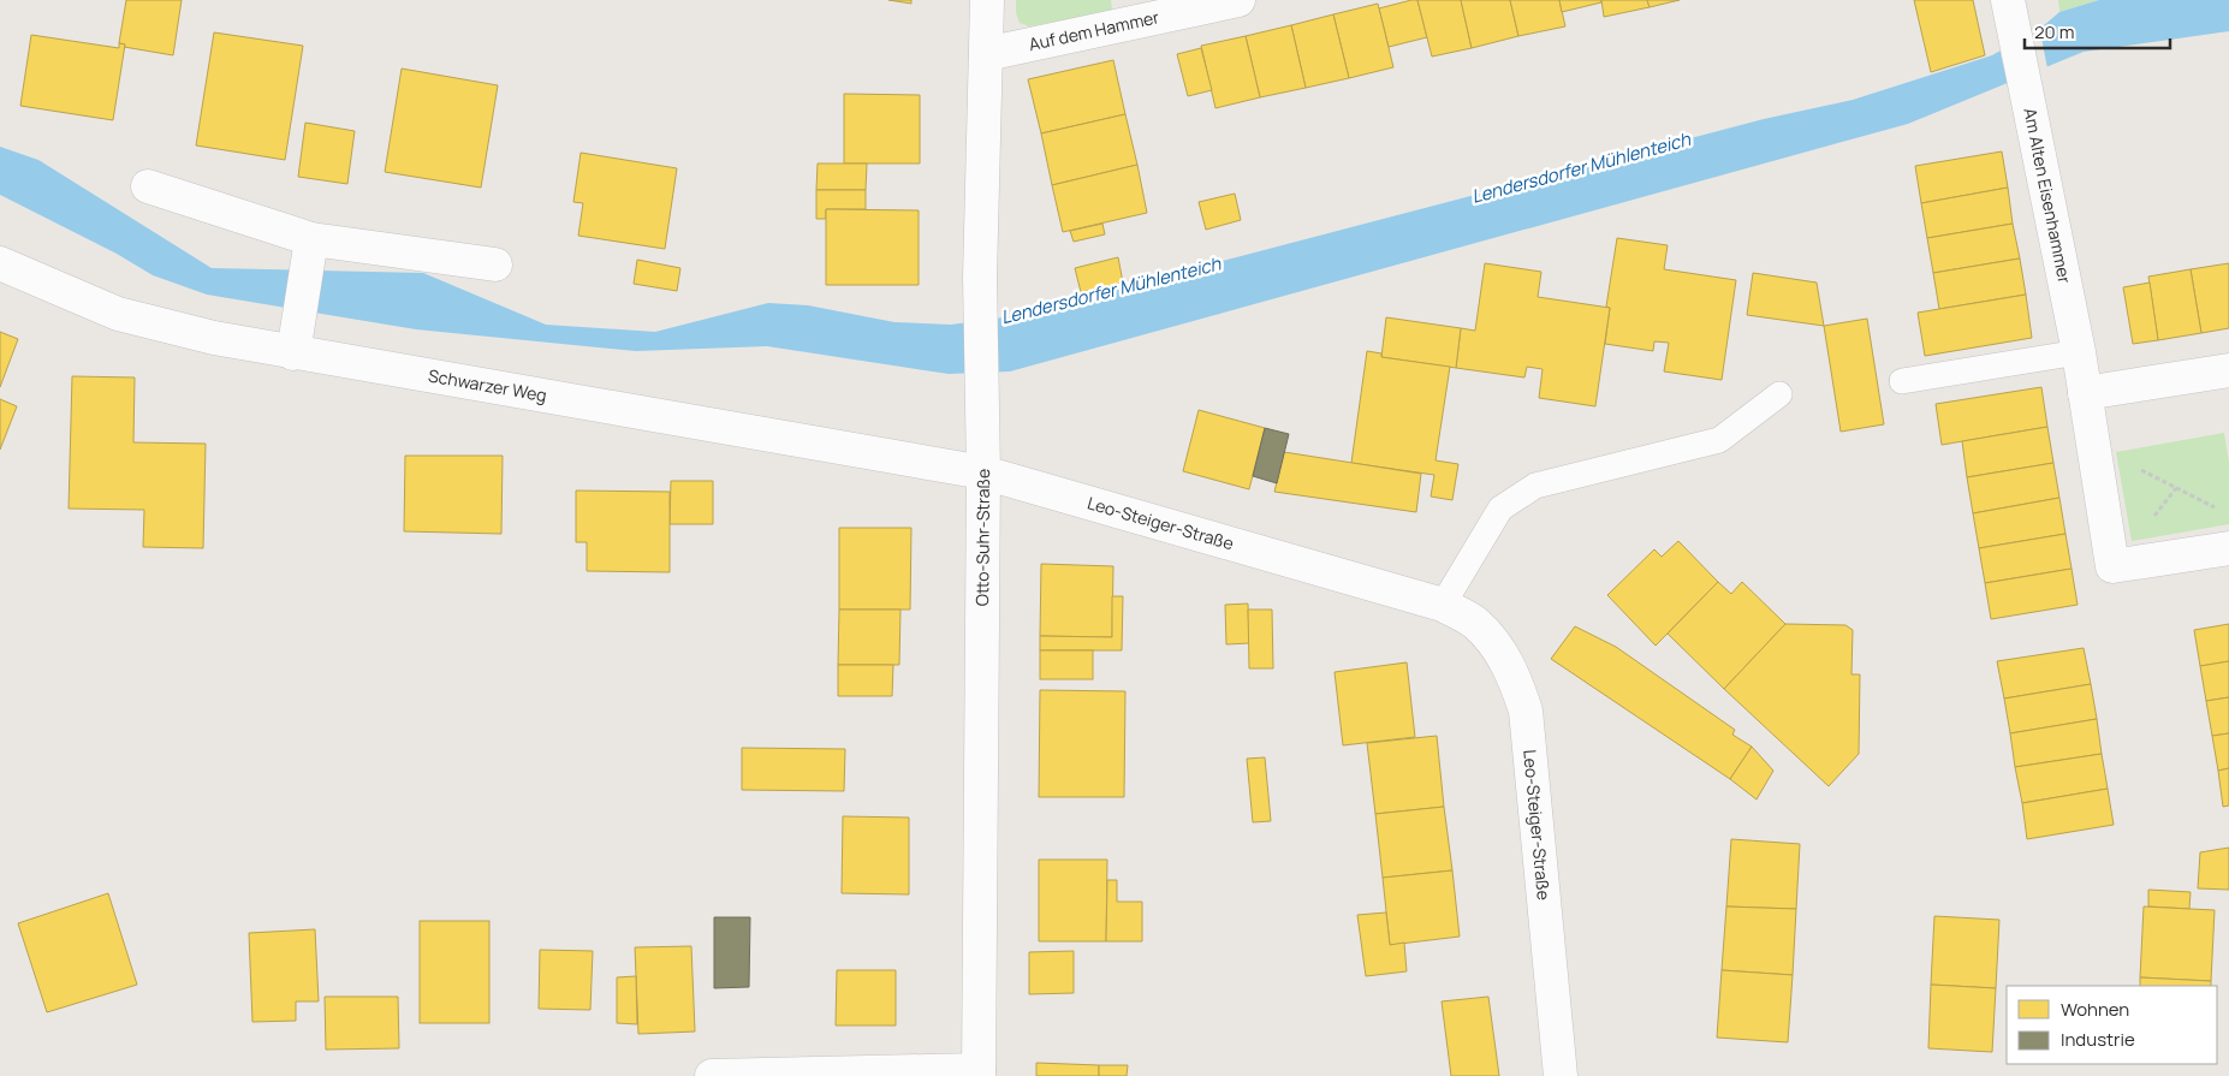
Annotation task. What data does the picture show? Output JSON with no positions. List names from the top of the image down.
{
  "streets": {
    "street": [
      "Auf dem Hammer",
      "Am Alten Eisenhammer",
      "Schwarzer Weg",
      "Leo-Steiger-Straße",
      "Otto-Suhr-Straße"
    ]
  },
  "crossings": [
    ["Auf dem Hammer", "Otto-Suhr-Straße"],
    ["Schwarzer Weg", "Leo-Steiger-Straße"],
    ["Schwarzer Weg", "Otto-Suhr-Straße"],
    ["Leo-Steiger-Straße", "Otto-Suhr-Straße"]
  ],
  "water": ["Lendersdorfer Mühlenteich"],
  "legend": ["Wohnen", "Industrie"],
  "scale_bar": "20 m"
}
